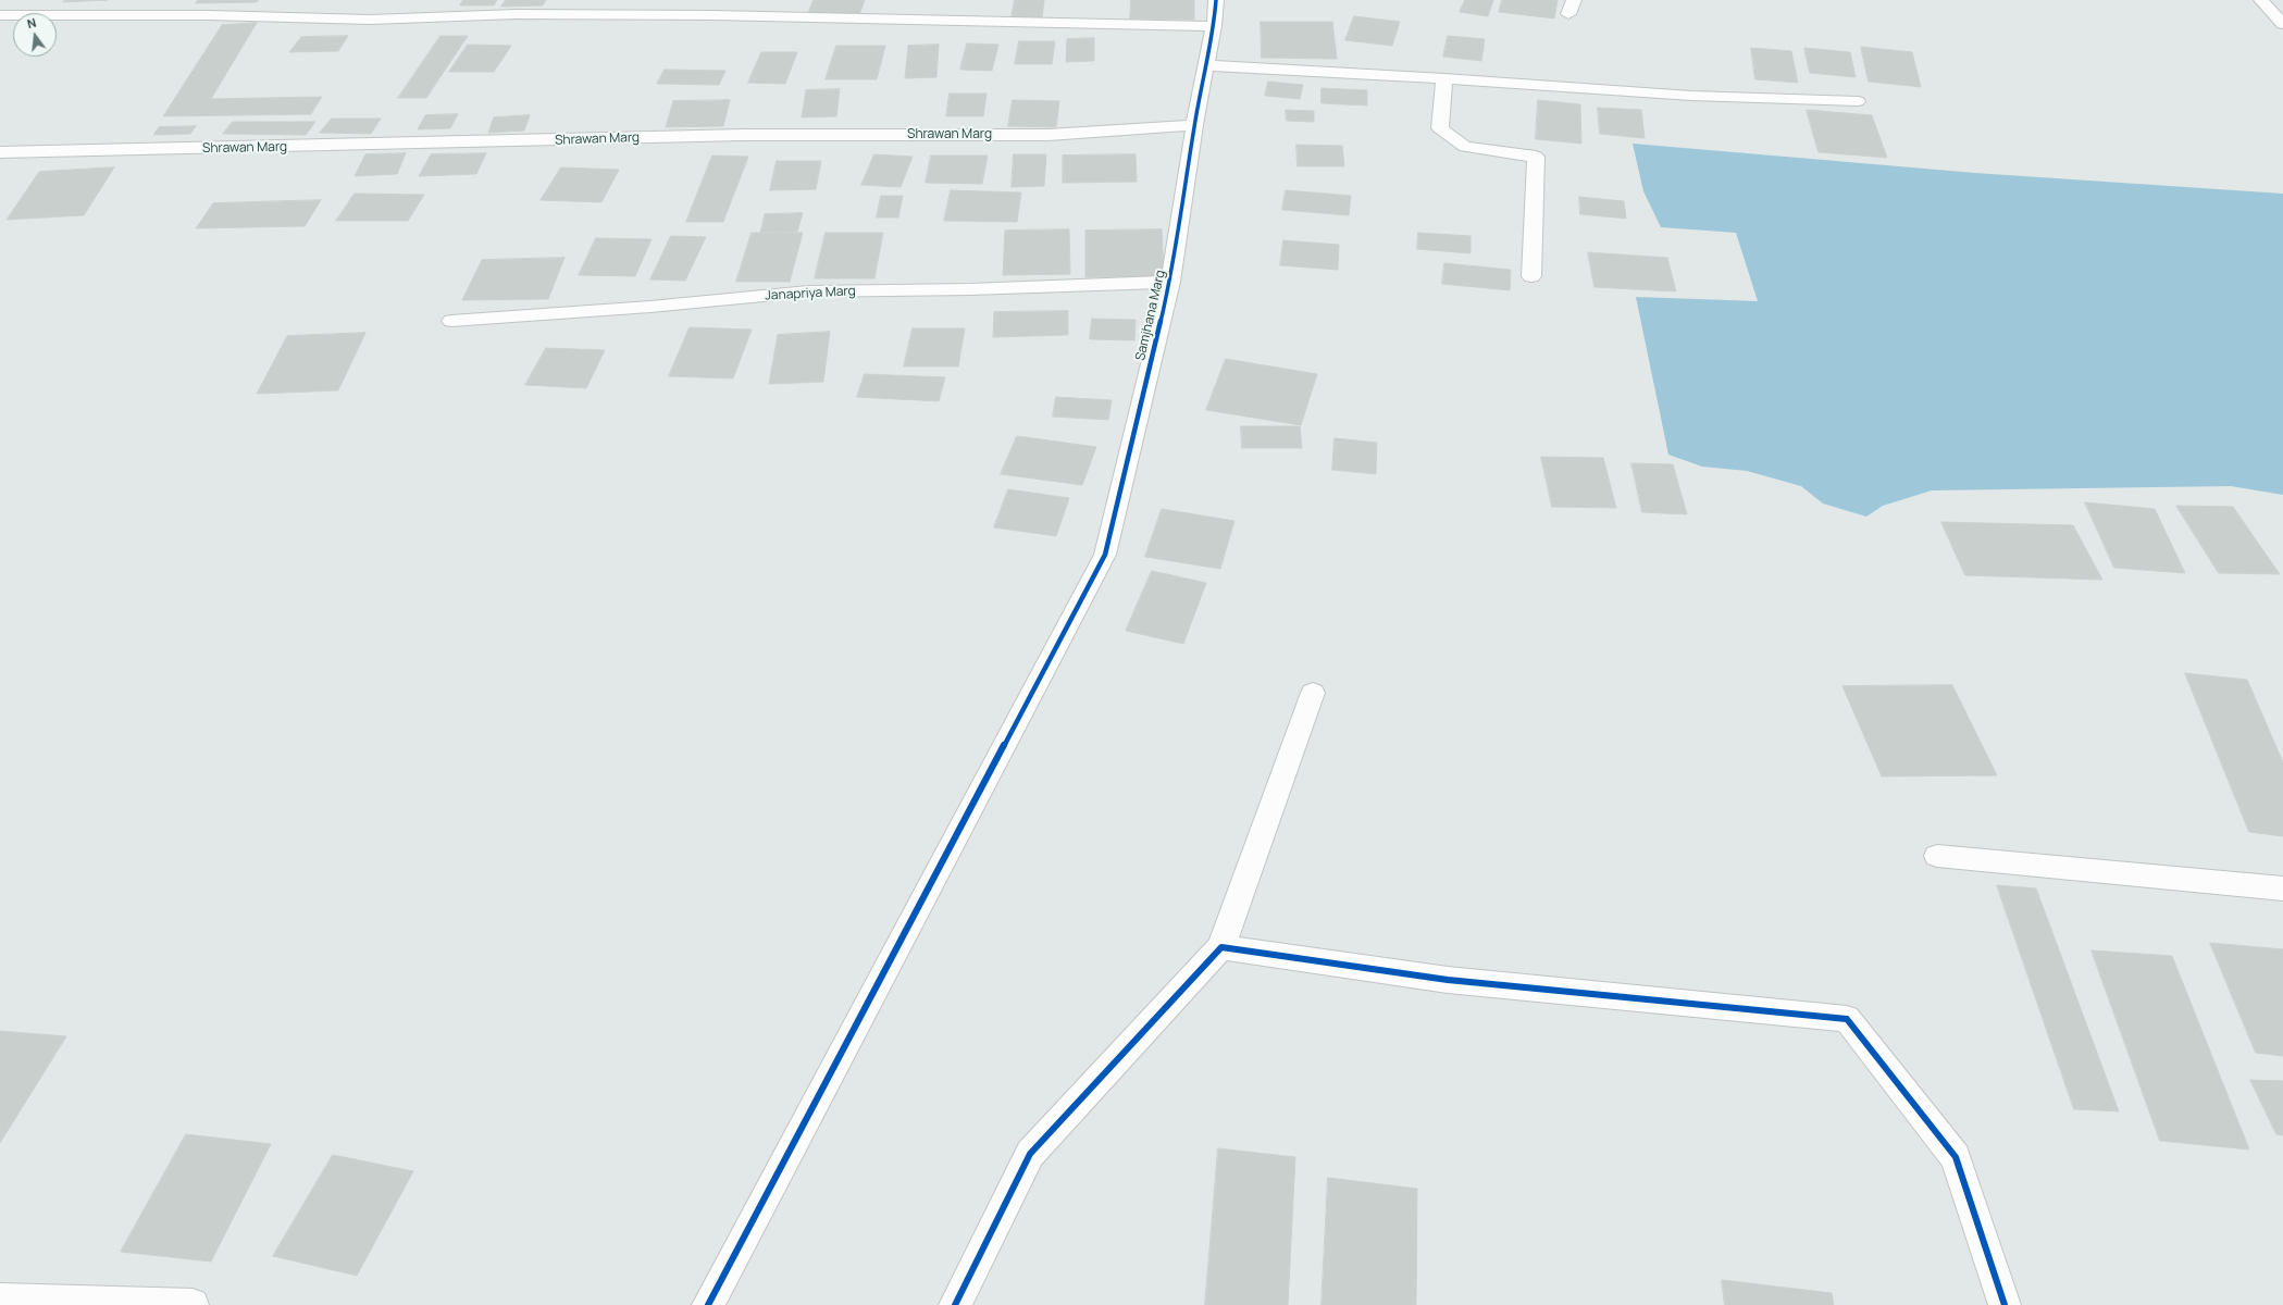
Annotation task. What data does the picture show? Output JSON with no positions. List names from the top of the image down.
{
  "streets": {
    "street": ["Shrawan Marg", "Janapriya Marg", "Samjhana Marg"]
  },
  "crossings": [
    ["Shrawan Marg", "Samjhana Marg"],
    ["Janapriya Marg", "Samjhana Marg"]
  ],
  "north": "top"
}
